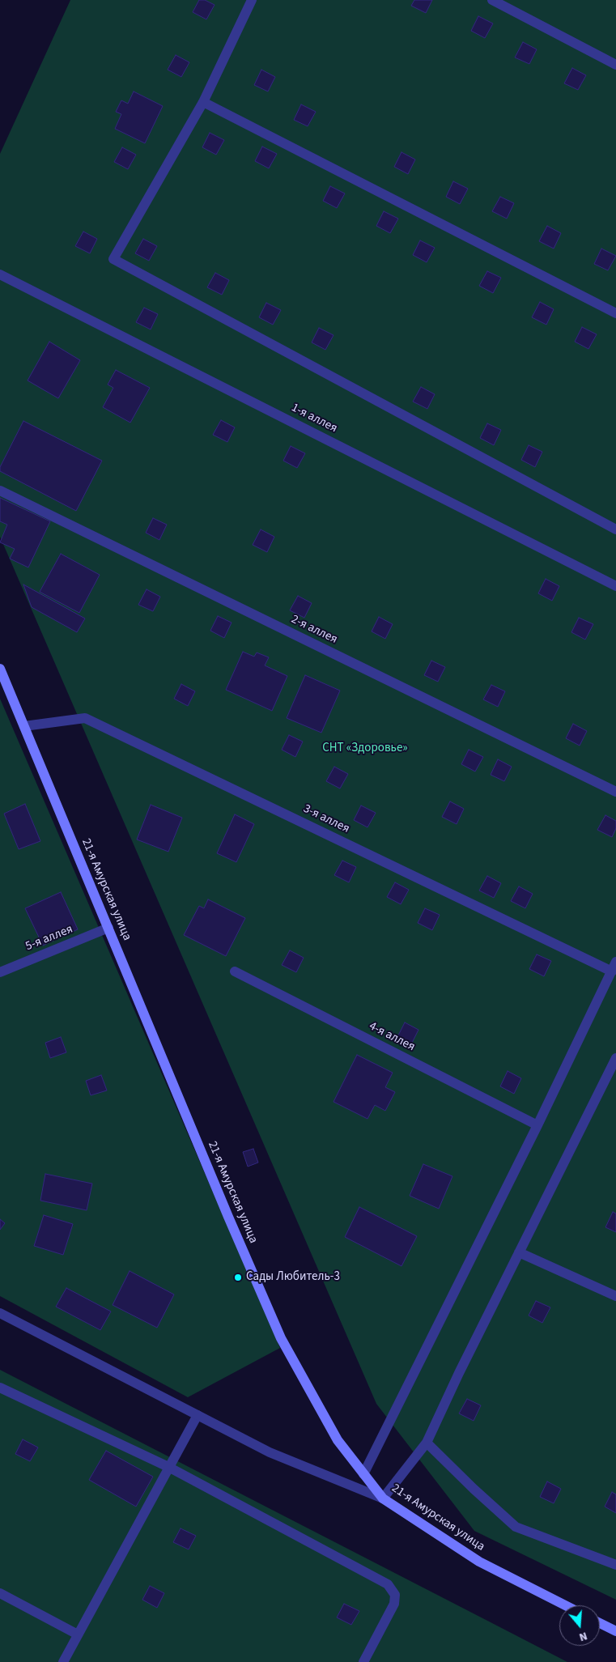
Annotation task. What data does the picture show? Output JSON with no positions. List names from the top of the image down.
{
  "streets": {
    "main road": ["21-я Амурская улица"],
    "street": [
      "1-я аллея",
      "2-я аллея",
      "3-я аллея",
      "5-я аллея",
      "4-я аллея"
    ]
  },
  "crossings": [
    ["3-я аллея", "21-я Амурская улица"],
    ["21-я Амурская улица", "5-я аллея"]
  ],
  "parks": ["СНТ «Здоровье»"],
  "places": ["Сады Любитель-3"],
  "north": "bottom"
}
